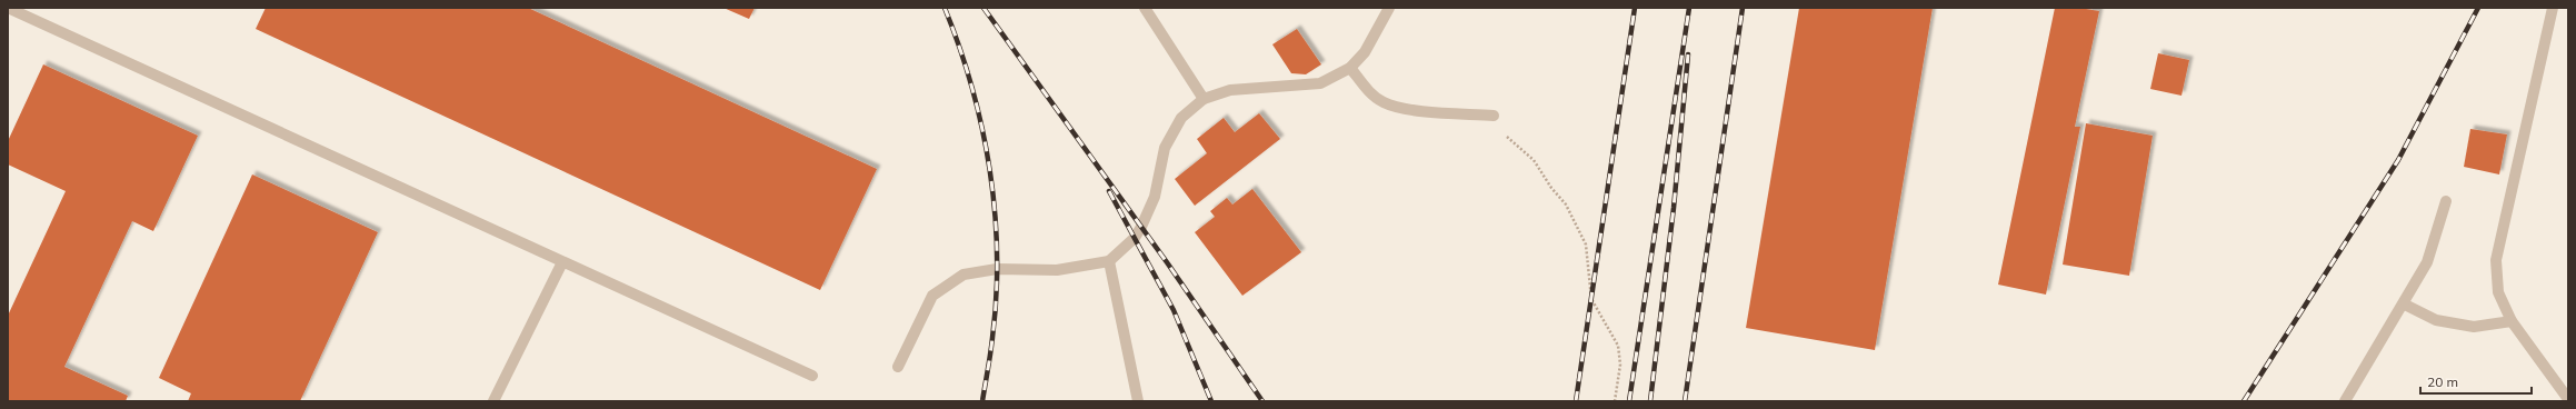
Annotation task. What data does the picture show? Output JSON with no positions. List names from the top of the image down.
{
  "scale_bar": "20 m"
}
